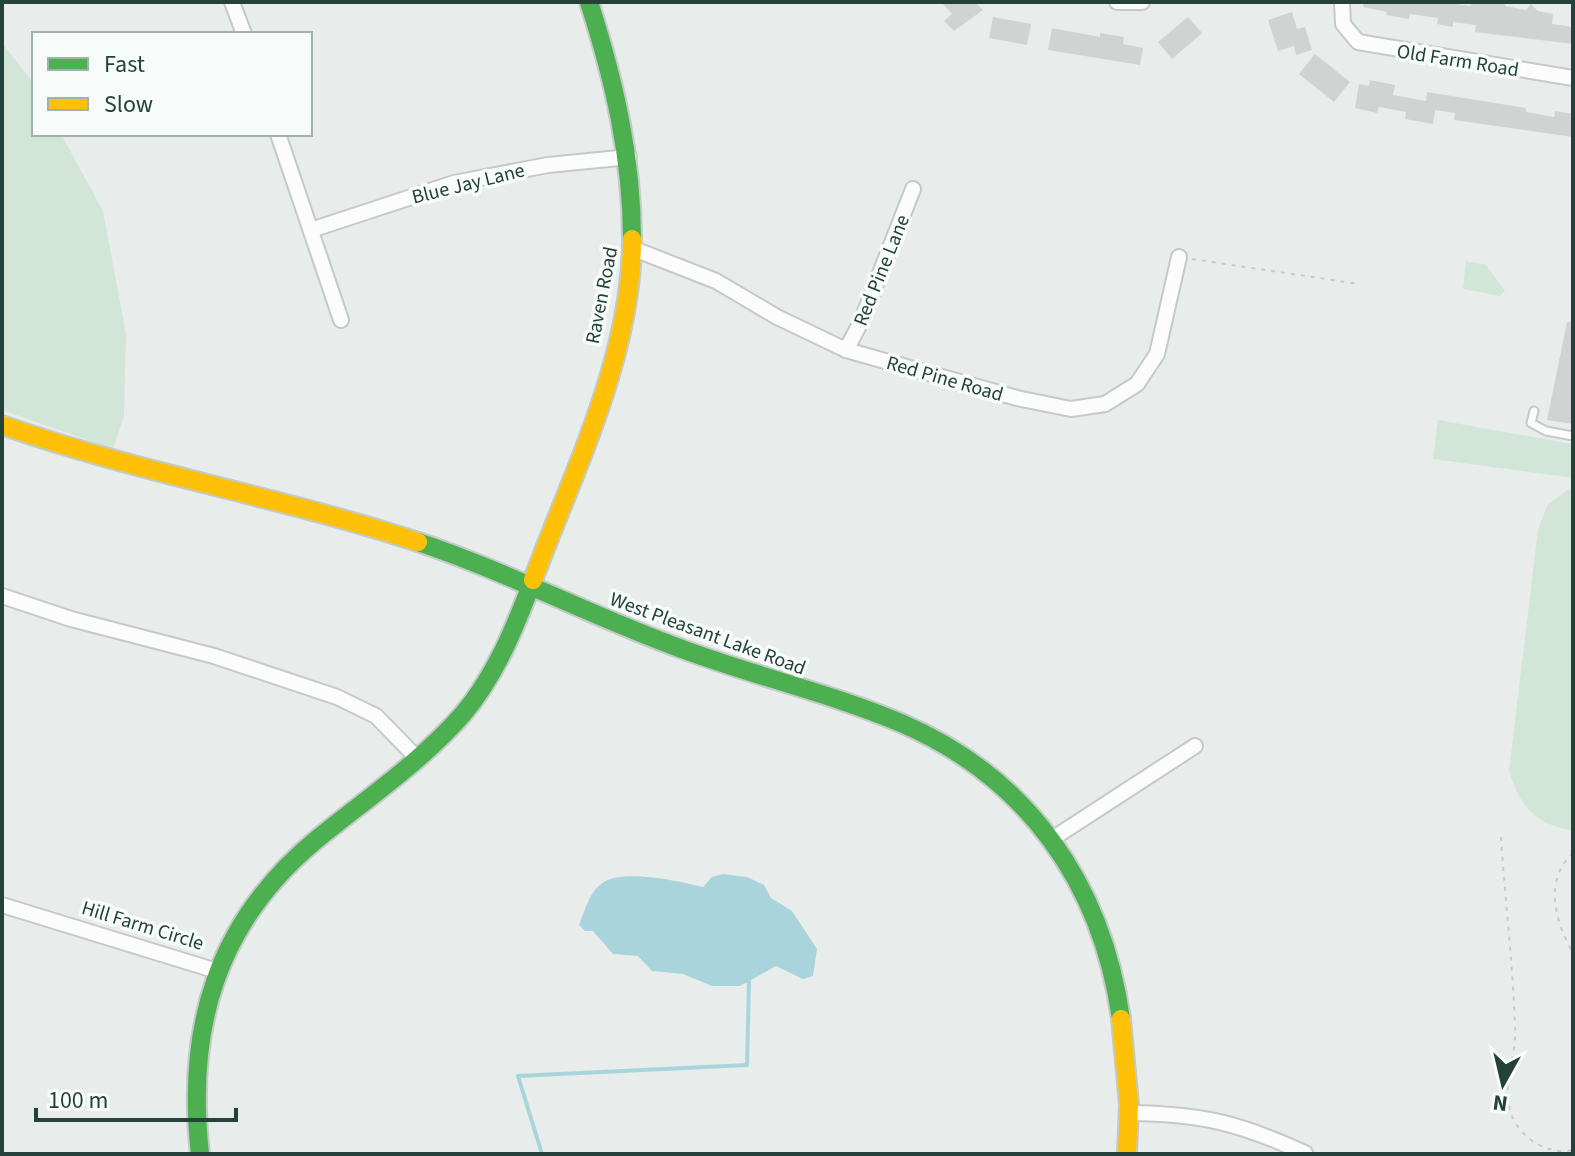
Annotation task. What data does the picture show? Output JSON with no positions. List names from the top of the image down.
{
  "streets": {
    "street": [
      "Old Farm Road",
      "Blue Jay Lane",
      "Red Pine Lane",
      "Raven Road",
      "Red Pine Road",
      "West Pleasant Lake Road",
      "Hill Farm Circle"
    ]
  },
  "crossings": [
    ["Blue Jay Lane", "Raven Road"],
    ["Red Pine Lane", "Red Pine Road"],
    ["Raven Road", "Red Pine Road"],
    ["Raven Road", "West Pleasant Lake Road"],
    ["Raven Road", "Hill Farm Circle"],
    ["West Pleasant Lake Road", "Hill Farm Circle"]
  ],
  "legend": ["Fast", "Slow"],
  "scale_bar": "100 m",
  "north": "bottom"
}
